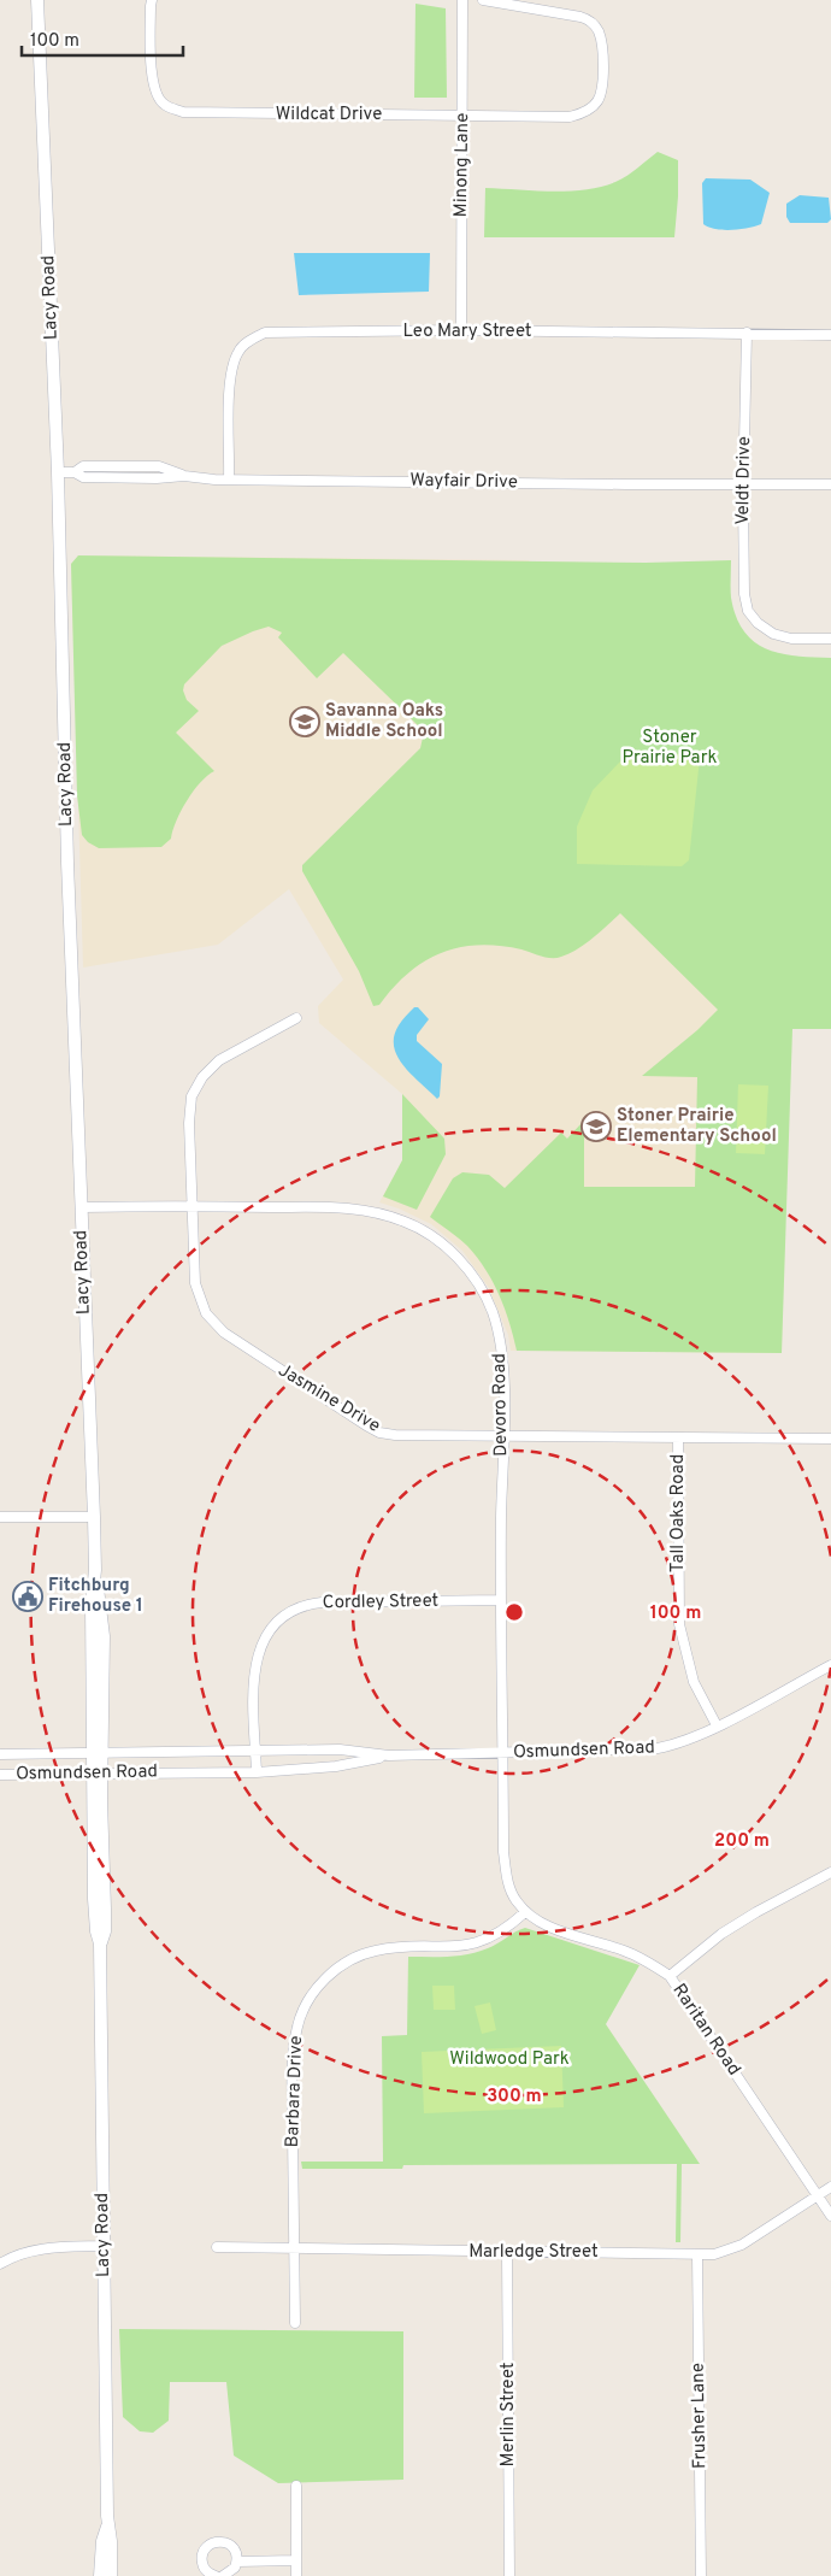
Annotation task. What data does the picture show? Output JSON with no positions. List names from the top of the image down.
{
  "streets": {
    "street": [
      "Wildcat Drive",
      "Minong Lane",
      "Lacy Road",
      "Leo Mary Street",
      "Veldt Drive",
      "Wayfair Drive",
      "Jasmine Drive",
      "Devoro Road",
      "Tall Oaks Road",
      "Cordley Street",
      "Osmundsen Road",
      "Raritan Road",
      "Barbara Drive",
      "Marledge Street",
      "Merlin Street",
      "Frusher Lane"
    ]
  },
  "crossings": [
    ["Wildcat Drive", "Minong Lane"],
    ["Minong Lane", "Leo Mary Street"],
    ["Lacy Road", "Wayfair Drive"],
    ["Lacy Road", "Devoro Road"],
    ["Lacy Road", "Osmundsen Road"],
    ["Leo Mary Street", "Veldt Drive"],
    ["Leo Mary Street", "Wayfair Drive"],
    ["Veldt Drive", "Wayfair Drive"],
    ["Jasmine Drive", "Devoro Road"],
    ["Jasmine Drive", "Tall Oaks Road"],
    ["Devoro Road", "Cordley Street"],
    ["Devoro Road", "Osmundsen Road"],
    ["Devoro Road", "Raritan Road"],
    ["Devoro Road", "Barbara Drive"],
    ["Tall Oaks Road", "Osmundsen Road"],
    ["Cordley Street", "Osmundsen Road"],
    ["Raritan Road", "Barbara Drive"],
    ["Raritan Road", "Marledge Street"],
    ["Barbara Drive", "Marledge Street"],
    ["Marledge Street", "Merlin Street"],
    ["Marledge Street", "Frusher Lane"]
  ],
  "parks": ["Stoner Prairie Park", "Wildwood Park"],
  "places": {
    "school or university": ["Savanna Oaks Middle School", "Stoner Prairie Elementary School"],
    "public building": ["Fitchburg Firehouse 1"]
  },
  "scale_bar": "100 m",
  "rings": ["100 m", "200 m", "300 m"]
}
